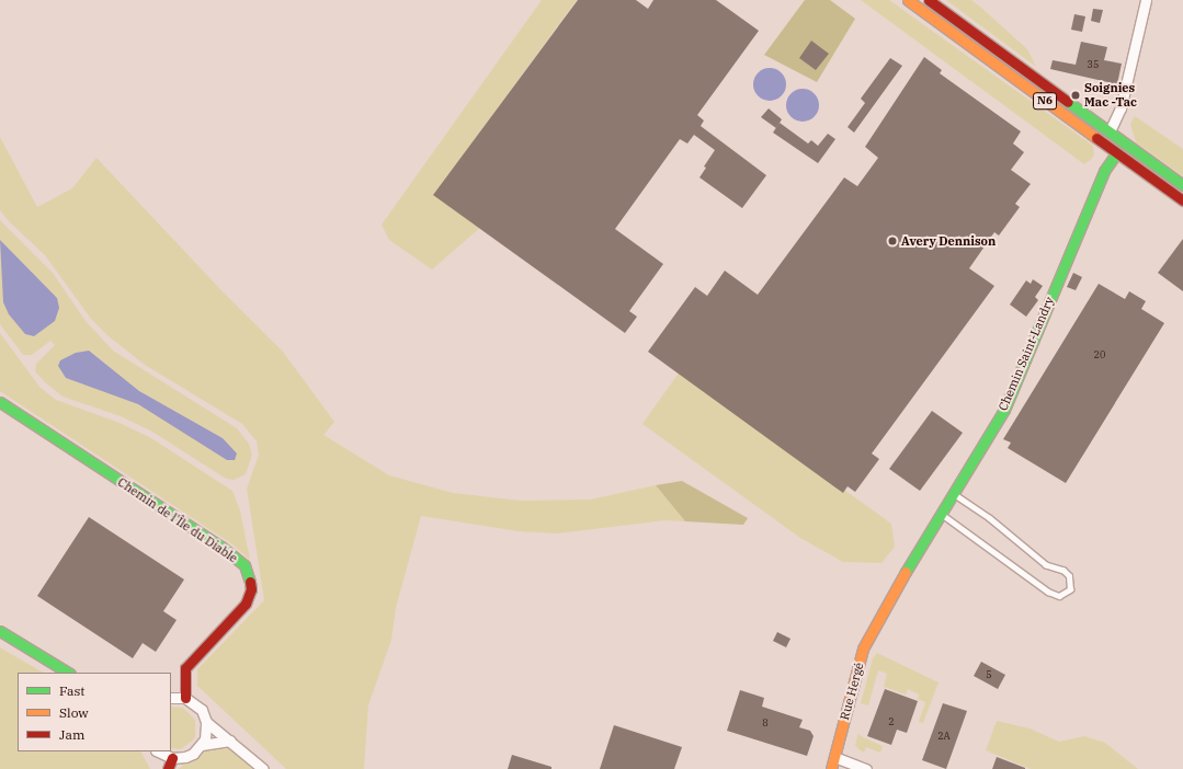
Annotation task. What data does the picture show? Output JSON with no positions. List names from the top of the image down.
{
  "streets": {
    "street": [
      "N6",
      "Chemin Saint-Landry",
      "Chemin de l'Île du Diable",
      "Rue Hergé"
    ]
  },
  "crossings": [
    ["N6", "Chemin Saint-Landry"],
    ["Chemin Saint-Landry", "Rue Hergé"]
  ],
  "places": ["Soignies Mac -Tac", "Avery Dennison"],
  "house_numbers": [
    "35",
    "20",
    "5",
    "2",
    "8",
    "2A"
  ],
  "legend": ["Fast", "Slow", "Jam"]
}
